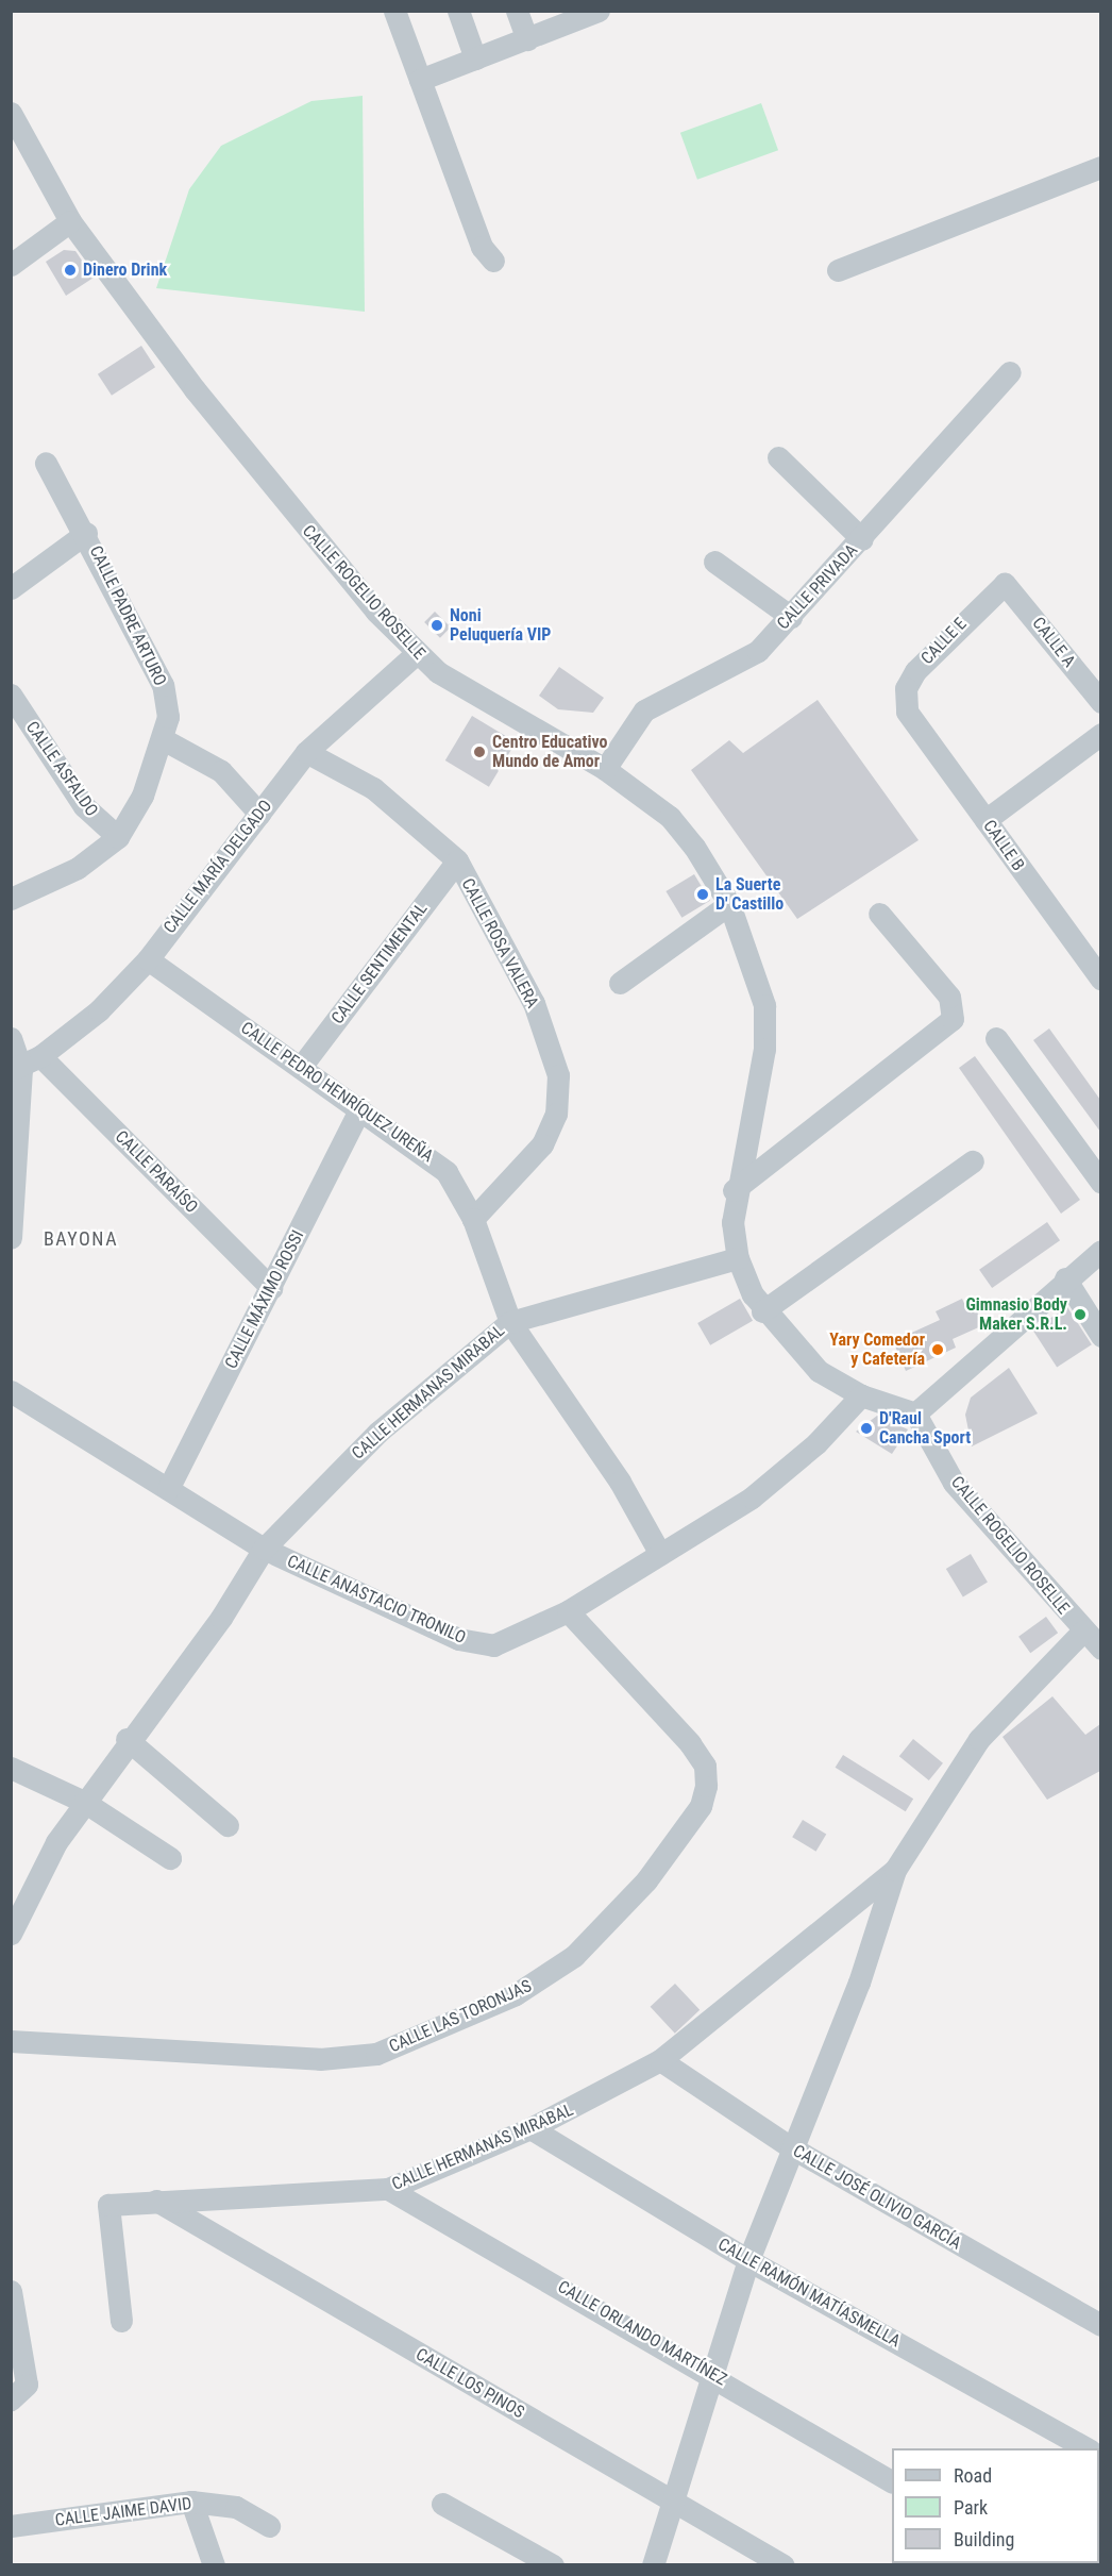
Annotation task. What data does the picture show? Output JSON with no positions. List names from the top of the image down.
{
  "streets": {
    "street": [
      "CALLE PRIVADA",
      "CALLE ROGELIO ROSELLE",
      "CALLE PADRE ARTURO",
      "CALLE E",
      "CALLE A",
      "CALLE ASFALDO",
      "CALLE B",
      "CALLE MARÍA DELGADO",
      "CALLE ROSA VALERA",
      "CALLE SENTIMENTAL",
      "CALLE PEDRO HENRÍQUEZ UREÑA",
      "CALLE PARAÍSO",
      "CALLE MÁXIMO ROSSI",
      "CALLE HERMANAS MIRABAL",
      "CALLE ANASTACIO TRONILO",
      "CALLE LAS TORONJAS",
      "CALLE JOSÉ OLIVIO GARCÍA",
      "CALLE RAMÓN MATÍASMELLA",
      "CALLE ORLANDO MARTÍNEZ",
      "CALLE LOS PINOS",
      "CALLE JAIME DAVID"
    ]
  },
  "crossings": [
    ["CALLE PRIVADA", "CALLE ROGELIO ROSELLE"],
    ["CALLE ROGELIO ROSELLE", "CALLE MARÍA DELGADO"],
    ["CALLE ROGELIO ROSELLE", "CALLE HERMANAS MIRABAL"],
    ["CALLE ROGELIO ROSELLE", "CALLE ANASTACIO TRONILO"],
    ["CALLE PADRE ARTURO", "CALLE ASFALDO"],
    ["CALLE E", "CALLE A"],
    ["CALLE E", "CALLE B"],
    ["CALLE MARÍA DELGADO", "CALLE ROSA VALERA"],
    ["CALLE MARÍA DELGADO", "CALLE PEDRO HENRÍQUEZ UREÑA"],
    ["CALLE MARÍA DELGADO", "CALLE PARAÍSO"],
    ["CALLE ROSA VALERA", "CALLE SENTIMENTAL"],
    ["CALLE ROSA VALERA", "CALLE PEDRO HENRÍQUEZ UREÑA"],
    ["CALLE SENTIMENTAL", "CALLE PEDRO HENRÍQUEZ UREÑA"],
    ["CALLE PEDRO HENRÍQUEZ UREÑA", "CALLE MÁXIMO ROSSI"],
    ["CALLE PEDRO HENRÍQUEZ UREÑA", "CALLE HERMANAS MIRABAL"],
    ["CALLE PEDRO HENRÍQUEZ UREÑA", "CALLE ANASTACIO TRONILO"],
    ["CALLE PARAÍSO", "CALLE MÁXIMO ROSSI"],
    ["CALLE MÁXIMO ROSSI", "CALLE ANASTACIO TRONILO"],
    ["CALLE HERMANAS MIRABAL", "CALLE ANASTACIO TRONILO"],
    ["CALLE HERMANAS MIRABAL", "CALLE JOSÉ OLIVIO GARCÍA"],
    ["CALLE HERMANAS MIRABAL", "CALLE RAMÓN MATÍASMELLA"],
    ["CALLE HERMANAS MIRABAL", "CALLE ORLANDO MARTÍNEZ"],
    ["CALLE HERMANAS MIRABAL", "CALLE LOS PINOS"],
    ["CALLE ANASTACIO TRONILO", "CALLE LAS TORONJAS"]
  ],
  "districts": ["BAYONA"],
  "places": [
    "Dinero Drink",
    "Noni Peluquería VIP",
    "Centro Educativo Mundo de Amor",
    "La Suerte D' Castillo",
    "Gimnasio Body Maker S.R.L.",
    "Yary Comedor y Cafetería",
    "D'Raul Cancha Sport"
  ],
  "legend": ["Road", "Park", "Building"]
}
